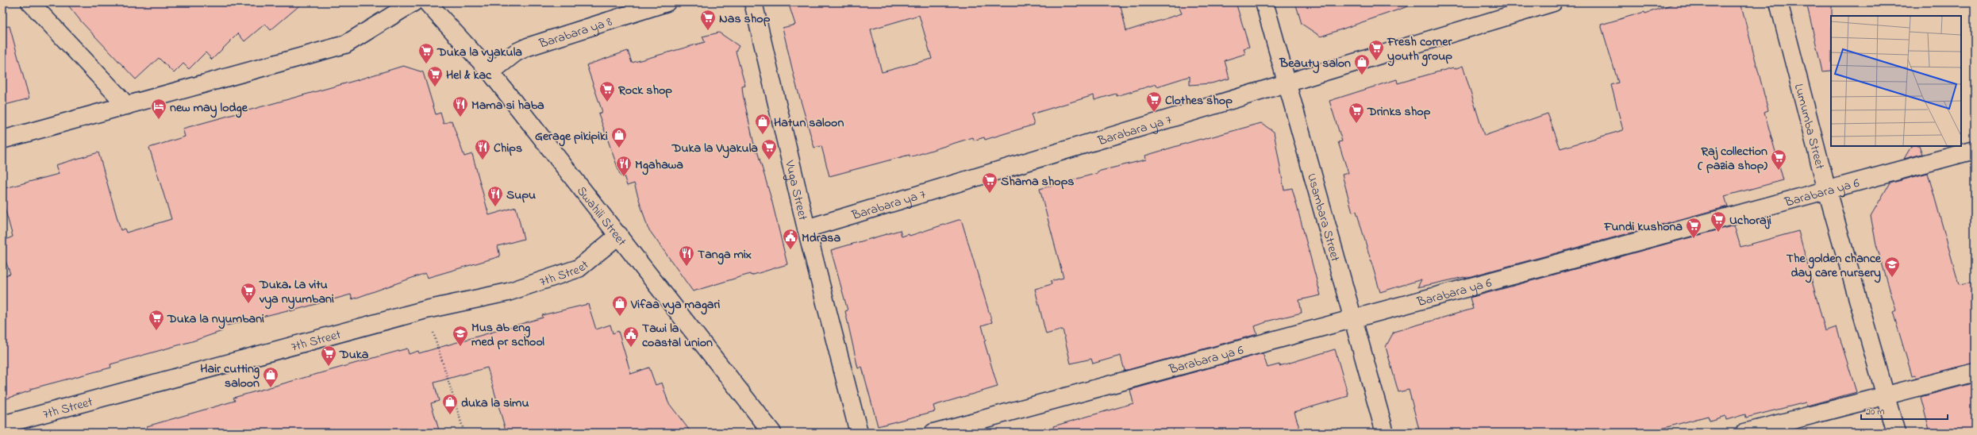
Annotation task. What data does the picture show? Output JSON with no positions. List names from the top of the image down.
{
  "streets": {
    "street": [
      "Barabara ya 8",
      "Lumumba Street",
      "Barabara ya 7",
      "Vuga Street",
      "Barabara ya 6",
      "Swahili Street",
      "Usambara Street",
      "7th Street"
    ]
  },
  "crossings": [
    ["Barabara ya 8", "Swahili Street"],
    ["Lumumba Street", "Barabara ya 6"],
    ["Barabara ya 7", "Vuga Street"],
    ["Barabara ya 7", "Usambara Street"],
    ["Barabara ya 6", "Usambara Street"],
    ["Swahili Street", "7th Street"]
  ],
  "places": {
    "supermarket": [
      "Nas shop",
      "Fresh corner youth group",
      "Duka la vyakula",
      "Hel & kac",
      "Rock shop",
      "Clothes shop",
      "Drinks shop",
      "Duka la Vyakula",
      "Raj collection ( pazia shop)",
      "Shama shops",
      "Uchoraji",
      "Fundi kushona",
      "Duka. La vitu vya nyumbani",
      "Duka la nyumbani",
      "Duka"
    ],
    "shop": [
      "Beauty salon",
      "Hatun saloon",
      "Gerage pikipiki",
      "Vifaa vya magari",
      "Hair cutting saloon",
      "duka la simu"
    ],
    "restaurant": [
      "Mama si haba",
      "Chips",
      "Mgahawa",
      "Supu",
      "Tanga mix"
    ],
    "hotel": ["new may lodge"],
    "public building": ["Mdrasa", "Tawi la coastal union"],
    "school or university": ["The golden chance day care nursery", "Mus ab eng med pr school"]
  },
  "scale_bar": "20 m"
}
